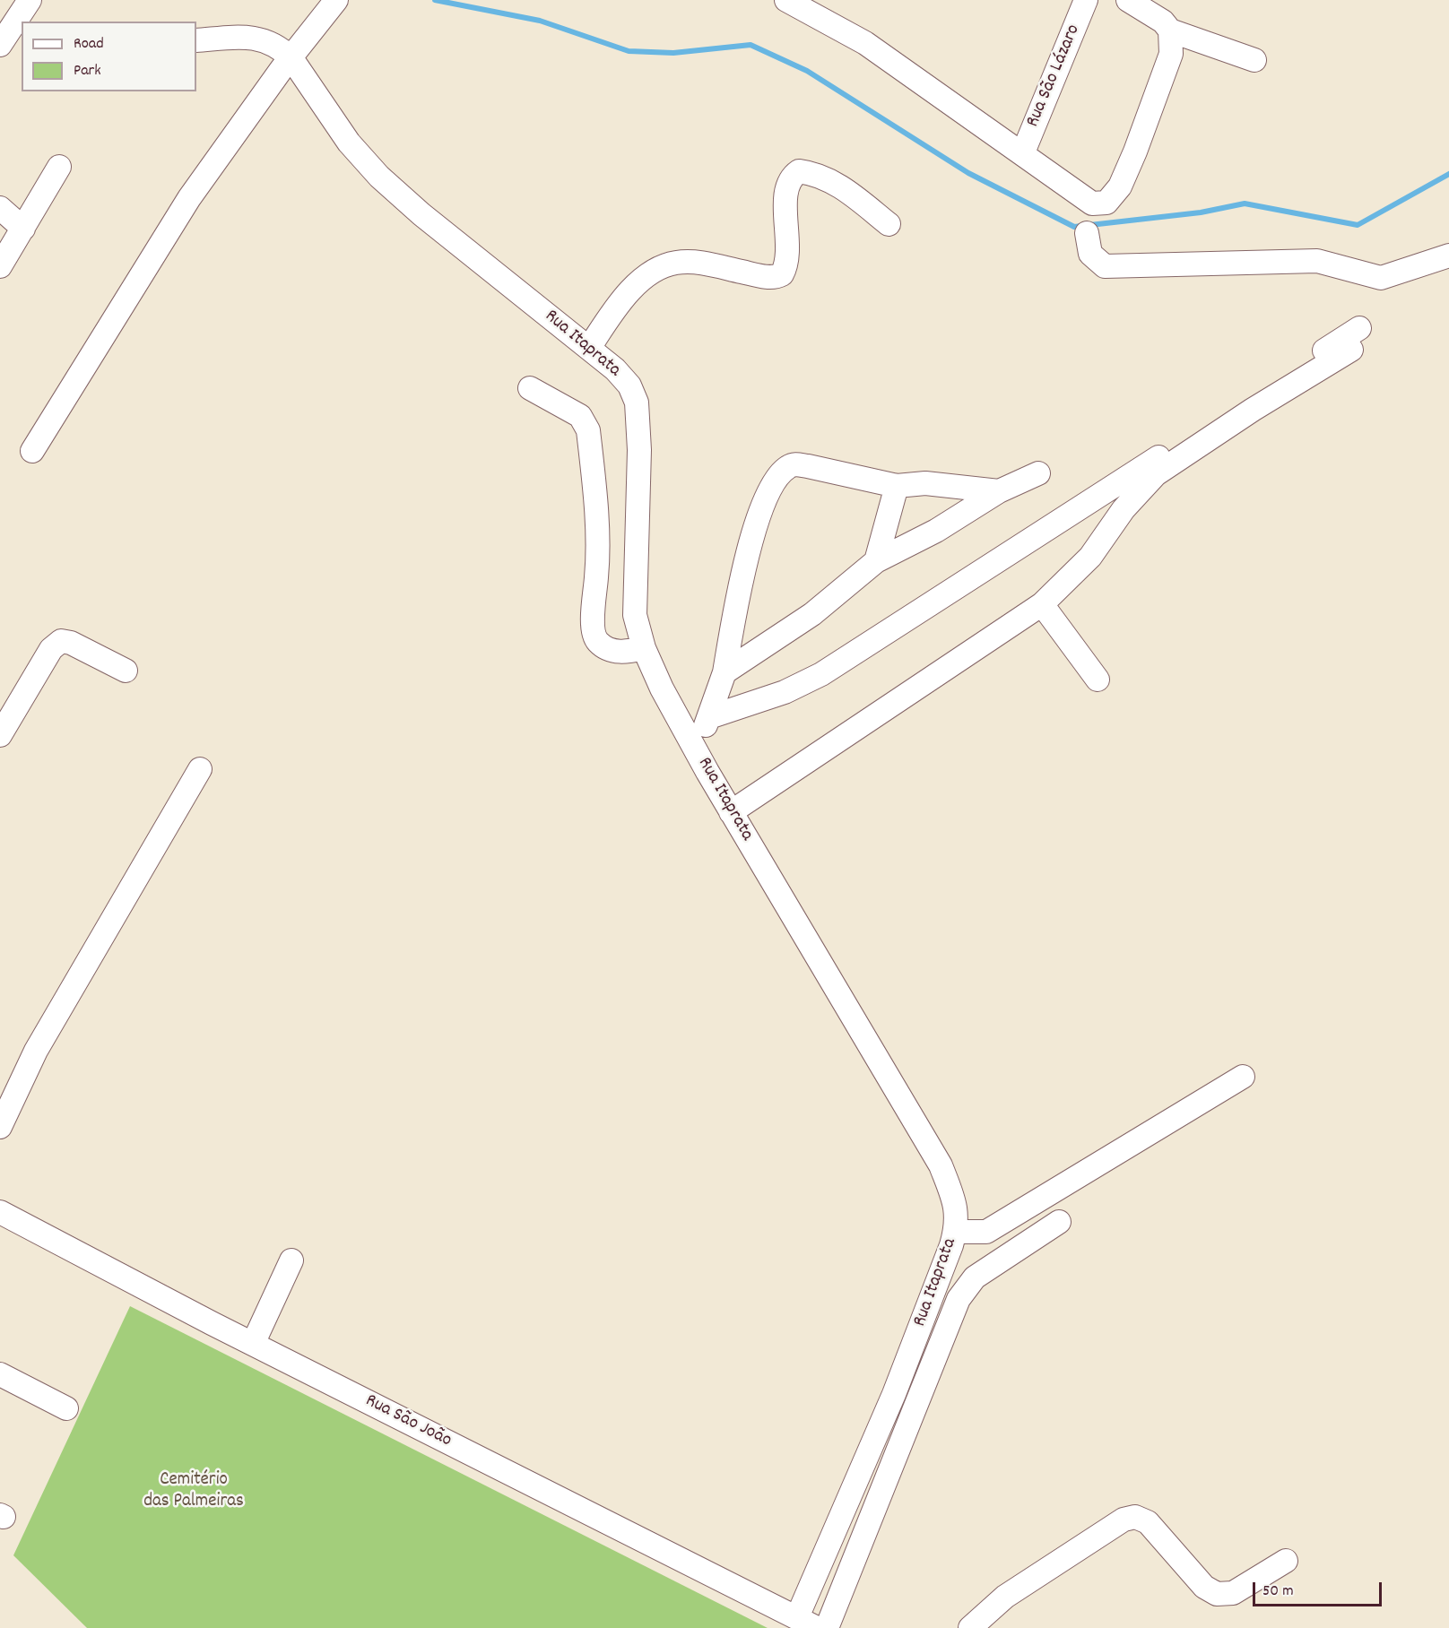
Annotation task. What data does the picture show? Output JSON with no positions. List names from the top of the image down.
{
  "streets": {
    "street": ["Rua São Lázaro", "Rua Itaprata", "Rua São João"]
  },
  "crossings": [
    ["Rua Itaprata", "Rua São João"]
  ],
  "parks": ["Cemitério das Palmeiras"],
  "legend": ["Road", "Park"],
  "scale_bar": "50 m"
}
